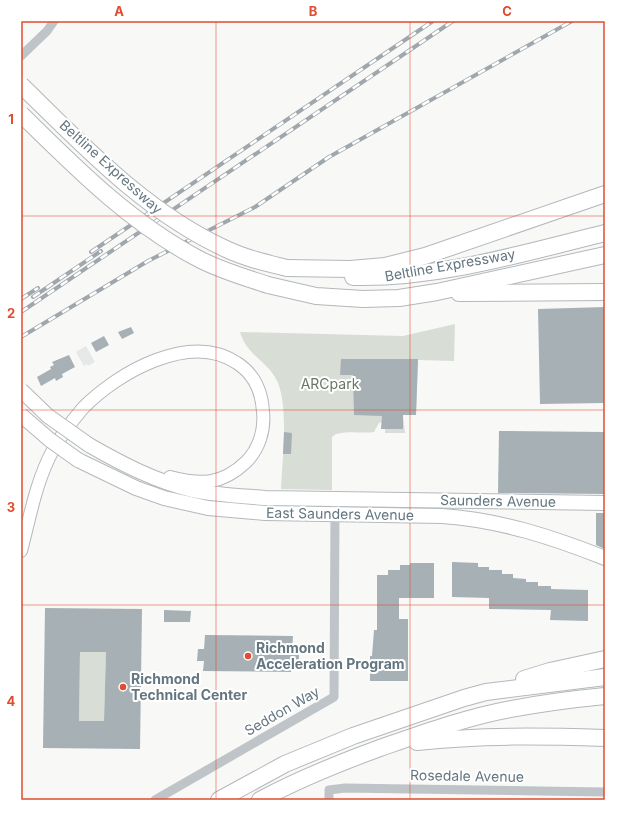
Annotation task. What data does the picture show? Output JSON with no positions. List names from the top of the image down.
{
  "streets": {
    "highway": ["Beltline Expressway"],
    "main road": ["Saunders Avenue", "East Saunders Avenue"],
    "street": ["Seddon Way", "Rosedale Avenue"]
  },
  "crossings": [
    ["Saunders Avenue", "Seddon Way"],
    ["East Saunders Avenue", "Seddon Way"]
  ],
  "parks": ["ARCpark"],
  "places": ["Richmond Acceleration Program", "Richmond Technical Center"],
  "grid": {
    "columns": ["A", "B", "C"],
    "rows": [
      "1",
      "2",
      "3",
      "4"
    ]
  }
}
